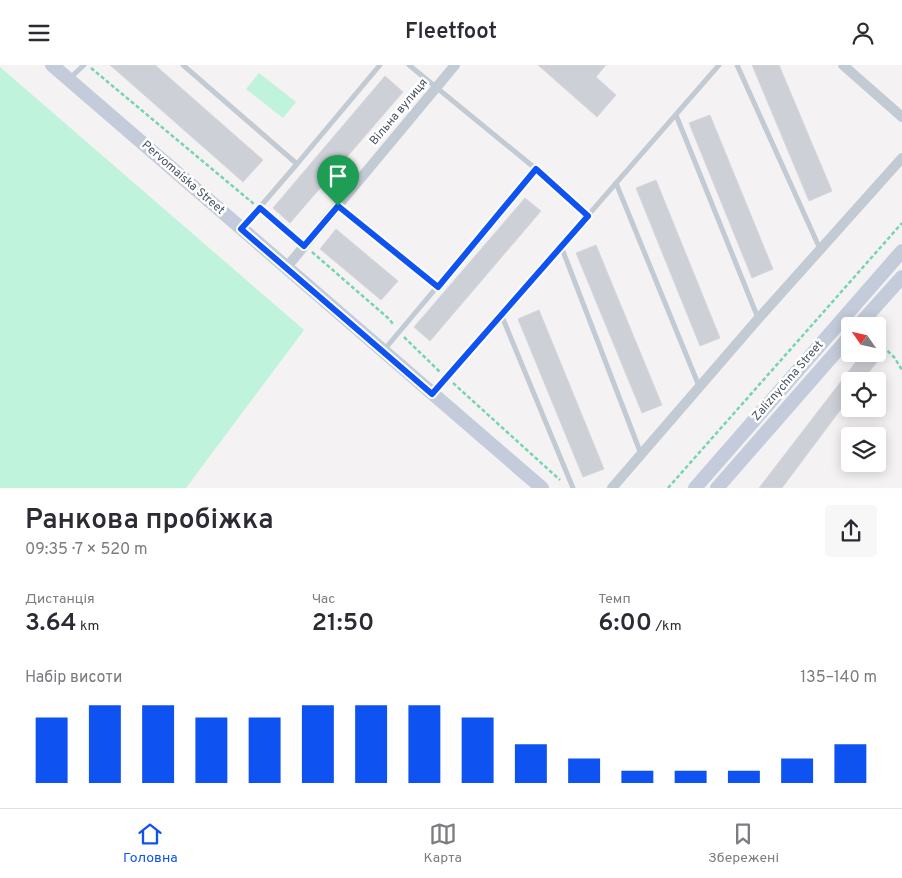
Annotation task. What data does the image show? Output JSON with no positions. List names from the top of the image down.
{
  "streets": {
    "main road": ["Pervomaiska Street", "Zaliznychna Street"],
    "street": ["Вільна вулиця"]
  },
  "crossings": [
    ["Вільна вулиця", "Pervomaiska Street"]
  ],
  "north": "top left",
  "page": {
    "header": "Fleetfoot",
    "heading": ["Ранкова пробіжка", "09:35 · 7 × 520 m"],
    "stats": [
      ["Дистанція", "3.64 km"],
      ["Час", "21:50"],
      ["Темп", "6:00 /km"]
    ],
    "chart": ["Набір висоти", "135–140 m"],
    "tabs": ["Головна", "Карта", "Збережені"]
  }
}
